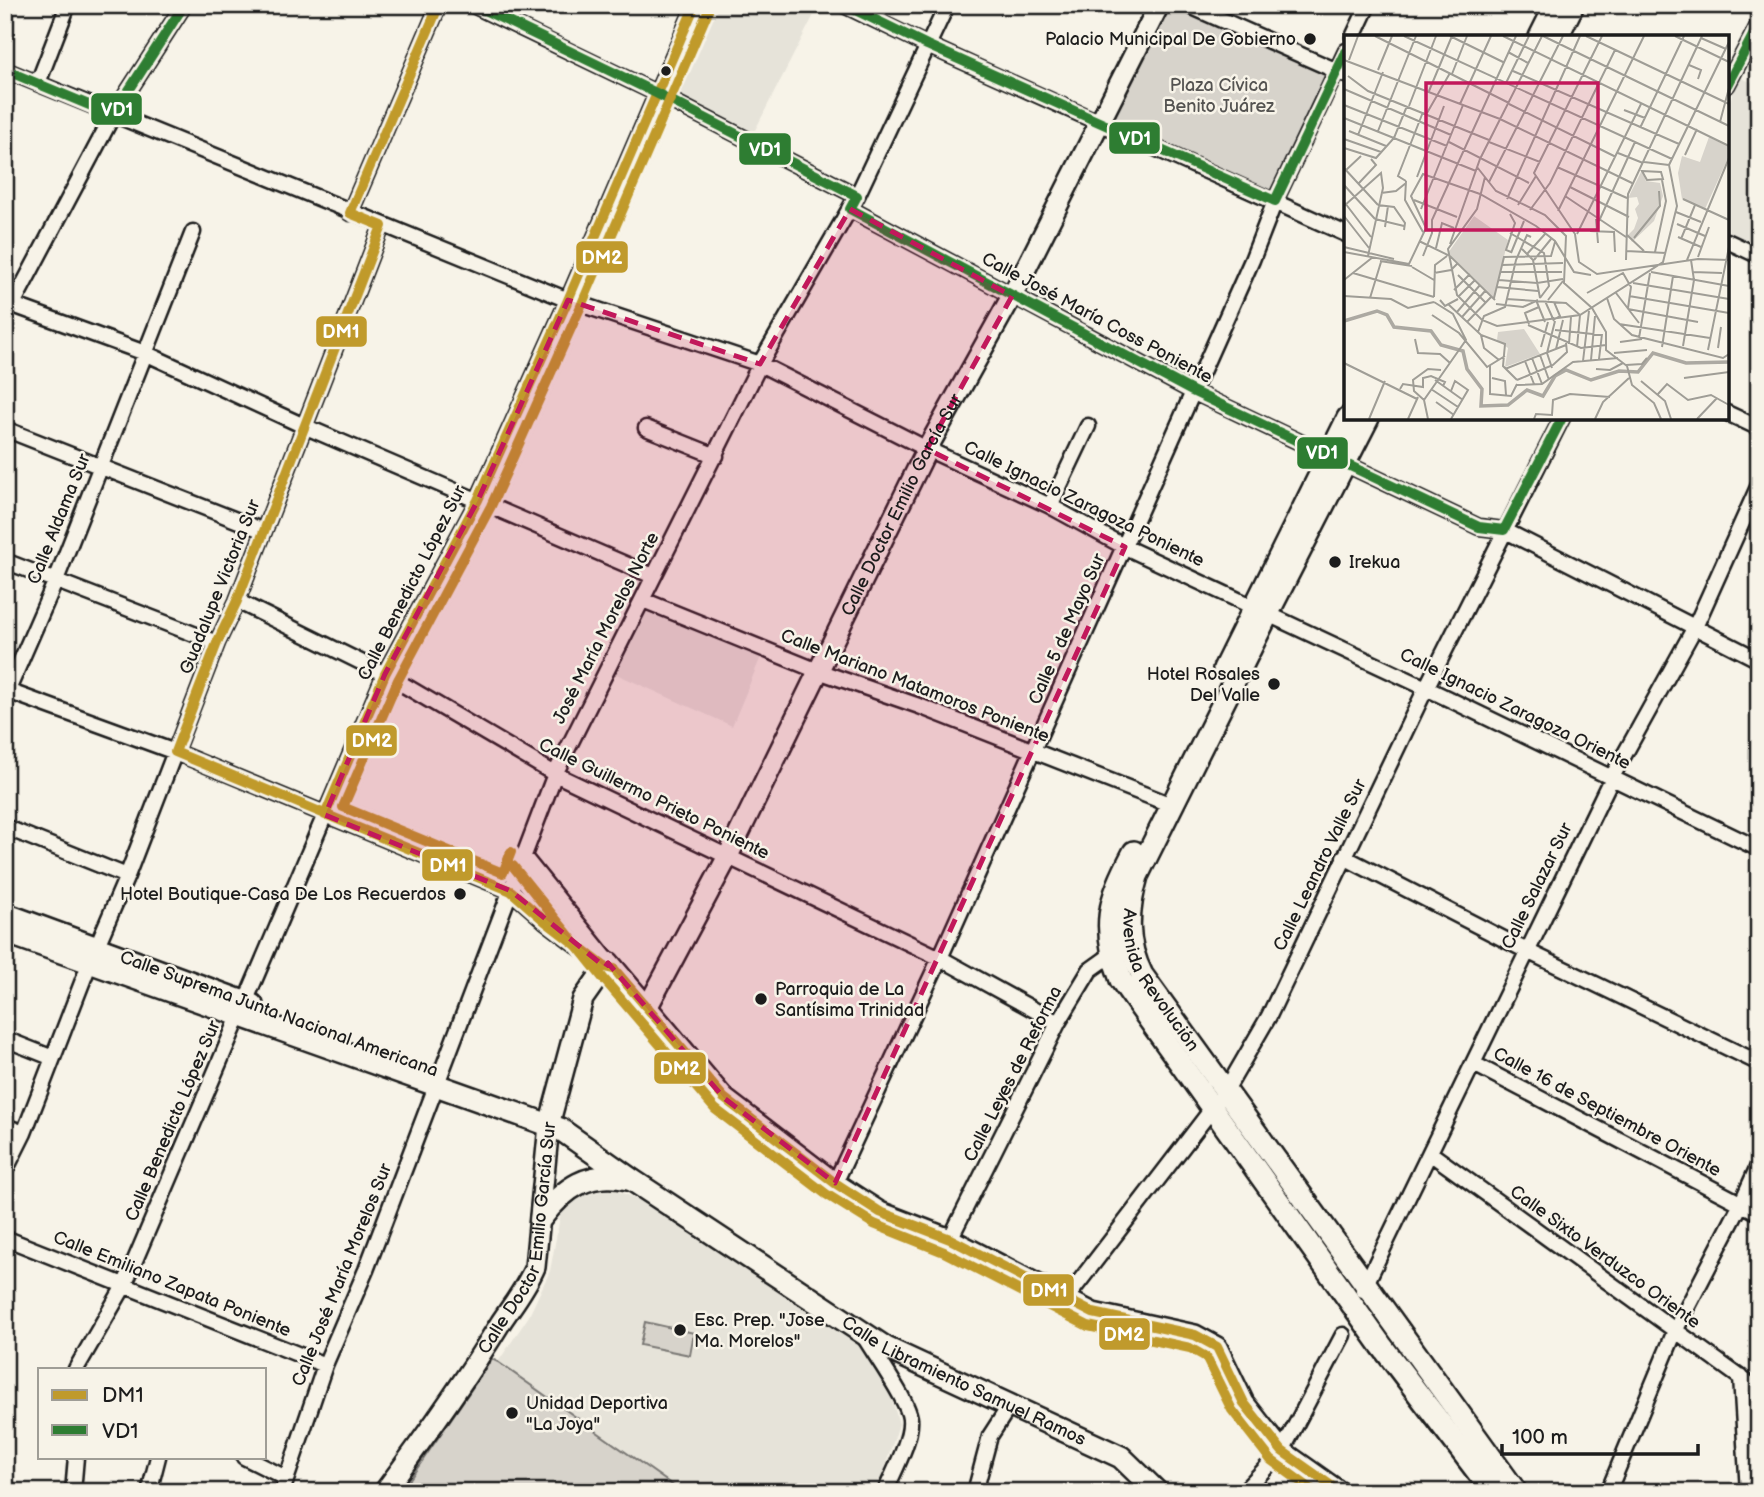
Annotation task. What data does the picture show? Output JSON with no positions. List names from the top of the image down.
{
  "streets": {
    "main road": ["Avenida Revolución", "Calle Suprema Junta Nacional Americana", "Calle Libramiento Samuel Ramos"],
    "street": [
      "Calle José María Coss Poniente",
      "Calle Ignacio Zaragoza Poniente",
      "Calle Doctor Emilio García Sur",
      "Calle Aldama Sur",
      "Calle Benedicto López Sur",
      "Guadalupe Victoria Sur",
      "José María Morelos Norte",
      "Calle 5 de Mayo Sur",
      "Calle Mariano Matamoros Poniente",
      "Calle Ignacio Zaragoza Oriente",
      "Calle Guillermo Prieto Poniente",
      "Calle Leandro Valle Sur",
      "Calle Salazar Sur",
      "Calle Leyes de Reforma",
      "Calle 16 de Septiembre Oriente",
      "Calle Sixto Verduzco Oriente",
      "Calle José María Morelos Sur",
      "Calle Emiliano Zapata Poniente"
    ]
  },
  "crossings": [
    ["Calle José María Coss Poniente", "Calle Doctor Emilio García Sur"],
    ["Calle José María Coss Poniente", "Calle Benedicto López Sur"],
    ["Calle José María Coss Poniente", "José María Morelos Norte"],
    ["Calle José María Coss Poniente", "Calle 5 de Mayo Sur"],
    ["Calle José María Coss Poniente", "Calle Leandro Valle Sur"],
    ["Calle José María Coss Poniente", "Calle Salazar Sur"],
    ["Calle José María Coss Poniente", "Avenida Revolución"],
    ["Calle Ignacio Zaragoza Poniente", "Calle Doctor Emilio García Sur"],
    ["Calle Ignacio Zaragoza Poniente", "Calle Benedicto López Sur"],
    ["Calle Ignacio Zaragoza Poniente", "Guadalupe Victoria Sur"],
    ["Calle Ignacio Zaragoza Poniente", "José María Morelos Norte"],
    ["Calle Ignacio Zaragoza Poniente", "Calle 5 de Mayo Sur"],
    ["Calle Ignacio Zaragoza Poniente", "Calle Ignacio Zaragoza Oriente"],
    ["Calle Ignacio Zaragoza Poniente", "Avenida Revolución"],
    ["Calle Doctor Emilio García Sur", "Calle Mariano Matamoros Poniente"],
    ["Calle Doctor Emilio García Sur", "Calle Guillermo Prieto Poniente"],
    ["Calle Doctor Emilio García Sur", "Calle Suprema Junta Nacional Americana"],
    ["Calle Doctor Emilio García Sur", "Calle Libramiento Samuel Ramos"],
    ["Calle Benedicto López Sur", "Calle Guillermo Prieto Poniente"],
    ["Calle Benedicto López Sur", "Calle Suprema Junta Nacional Americana"],
    ["Calle Benedicto López Sur", "Calle Emiliano Zapata Poniente"],
    ["Guadalupe Victoria Sur", "Calle Guillermo Prieto Poniente"],
    ["Guadalupe Victoria Sur", "Calle Suprema Junta Nacional Americana"],
    ["José María Morelos Norte", "Calle Mariano Matamoros Poniente"],
    ["José María Morelos Norte", "Calle Guillermo Prieto Poniente"],
    ["José María Morelos Norte", "Calle Suprema Junta Nacional Americana"],
    ["José María Morelos Norte", "Calle José María Morelos Sur"],
    ["Calle 5 de Mayo Sur", "Calle Mariano Matamoros Poniente"],
    ["Calle 5 de Mayo Sur", "Calle Guillermo Prieto Poniente"],
    ["Calle Mariano Matamoros Poniente", "Avenida Revolución"],
    ["Calle Ignacio Zaragoza Oriente", "Calle Leandro Valle Sur"],
    ["Calle Ignacio Zaragoza Oriente", "Calle Salazar Sur"],
    ["Calle Ignacio Zaragoza Oriente", "Avenida Revolución"],
    ["Calle Guillermo Prieto Poniente", "Calle Leyes de Reforma"],
    ["Calle Leandro Valle Sur", "Avenida Revolución"],
    ["Calle Salazar Sur", "Avenida Revolución"],
    ["Calle Salazar Sur", "Calle 16 de Septiembre Oriente"],
    ["Calle Salazar Sur", "Calle Sixto Verduzco Oriente"],
    ["Avenida Revolución", "Calle Leyes de Reforma"],
    ["Calle Suprema Junta Nacional Americana", "Calle José María Morelos Sur"],
    ["Calle Suprema Junta Nacional Americana", "Calle Libramiento Samuel Ramos"],
    ["Calle José María Morelos Sur", "Calle Emiliano Zapata Poniente"]
  ],
  "parks": ["Plaza Cívica Benito Juárez"],
  "places": [
    "Palacio Municipal De Gobierno",
    "Irekua",
    "Hotel Rosales Del Valle",
    "Hotel Boutique-Casa De Los Recuerdos",
    "Parroquia de La Santísima Trinidad",
    "Esc. Prep. \"Jose Ma. Morelos\"",
    "Unidad Deportiva \"La Joya\""
  ],
  "lines": ["transit line DM1", "transit line VD1", "transit line DM2"],
  "legend": ["DM1", "VD1"],
  "scale_bar": "100 m"
}
